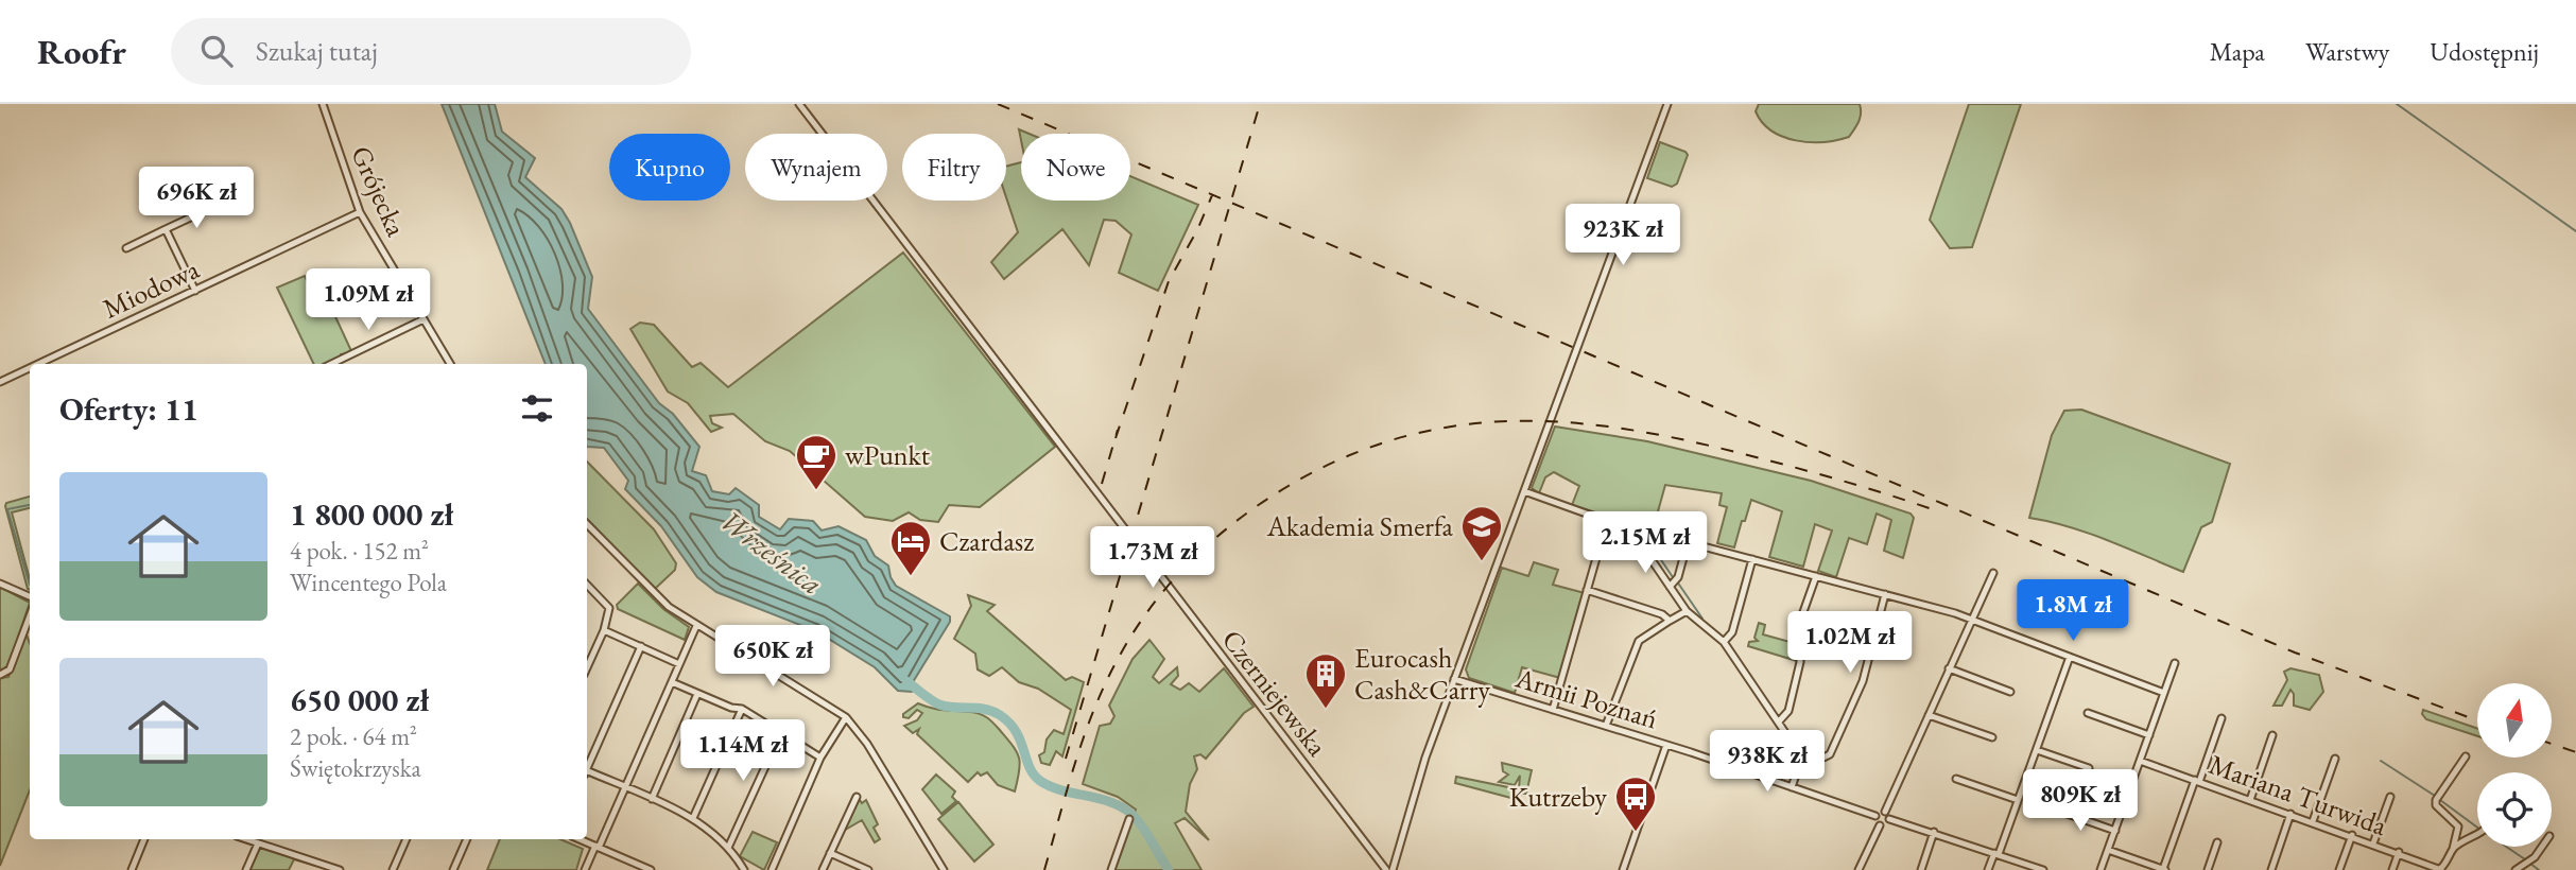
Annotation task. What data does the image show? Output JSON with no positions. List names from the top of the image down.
{
  "streets": {
    "street": [
      "Grójecka",
      "Miodowa",
      "Czerniejewska",
      "Armii Poznań",
      "Mariana Turwida"
    ]
  },
  "crossings": [
    ["Grójecka", "Miodowa"]
  ],
  "water": ["Wrześnica"],
  "places": {
    "cafe": ["wPunkt"],
    "school or university": ["Akademia Smerfa"],
    "hotel": ["Czardasz"],
    "building": ["Eurocash Cash&Carry"],
    "bus stop": ["Kutrzeby"]
  },
  "north": "top",
  "page": {
    "header": "Roofr",
    "search": "Szukaj tutaj",
    "nav": ["Mapa", "Warstwy", "Udostępnij"],
    "chip": [
      "Kupno",
      "Wynajem",
      "Filtry",
      "Nowe"
    ],
    "price": [
      "696K zł",
      "923K zł",
      "1.09M zł",
      "2.15M zł",
      "1.73M zł",
      "1.8M zł",
      "1.02M zł",
      "650K zł",
      "1.14M zł",
      "938K zł",
      "809K zł"
    ],
    "heading": "Oferty: 11",
    "list": [
      {
        "name": "1 800 000 zł",
        "note": "4 pok. · 152 m² · Wincentego Pola"
      },
      {
        "name": "650 000 zł",
        "note": "2 pok. · 64 m² · Świętokrzyska"
      }
    ]
  }
}
